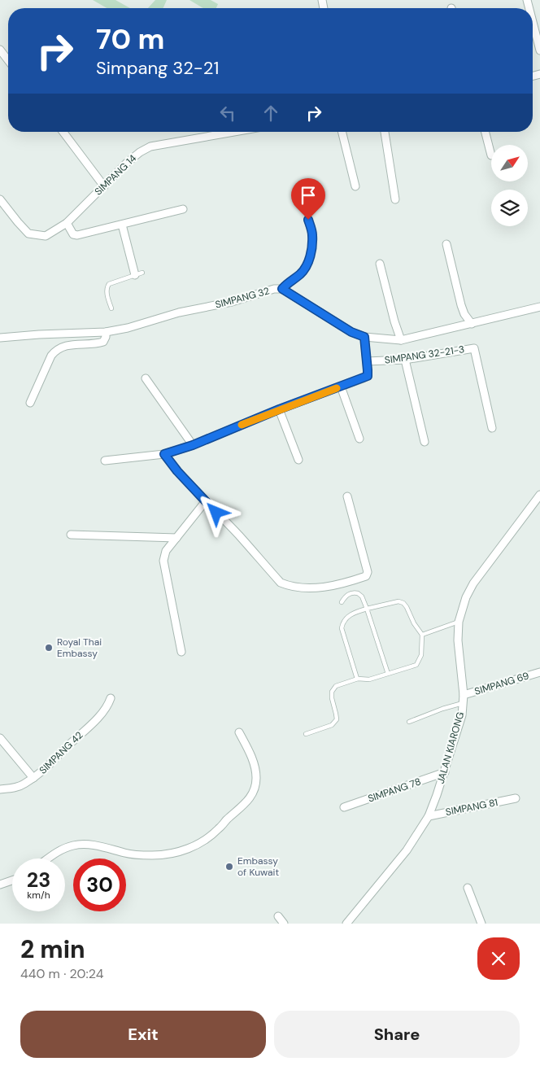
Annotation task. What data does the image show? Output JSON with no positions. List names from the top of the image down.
{
  "streets": {
    "street": [
      "SIMPANG 14",
      "SIMPANG 32",
      "SIMPANG 32-21-3",
      "SIMPANG 69",
      "JALAN KIARONG",
      "SIMPANG 42",
      "SIMPANG 78",
      "SIMPANG 81"
    ]
  },
  "crossings": [
    ["SIMPANG 69", "JALAN KIARONG"],
    ["JALAN KIARONG", "SIMPANG 78"],
    ["JALAN KIARONG", "SIMPANG 81"]
  ],
  "places": ["Royal Thai Embassy", "Embassy of Kuwait"],
  "north": "top right",
  "page": {
    "turn": ["70 m", "Simpang 32-21"],
    "speed": "23 km/h",
    "limit": "30",
    "heading": ["2 min", "440 m · 20:24"],
    "buttons": ["Exit", "Share"]
  }
}
